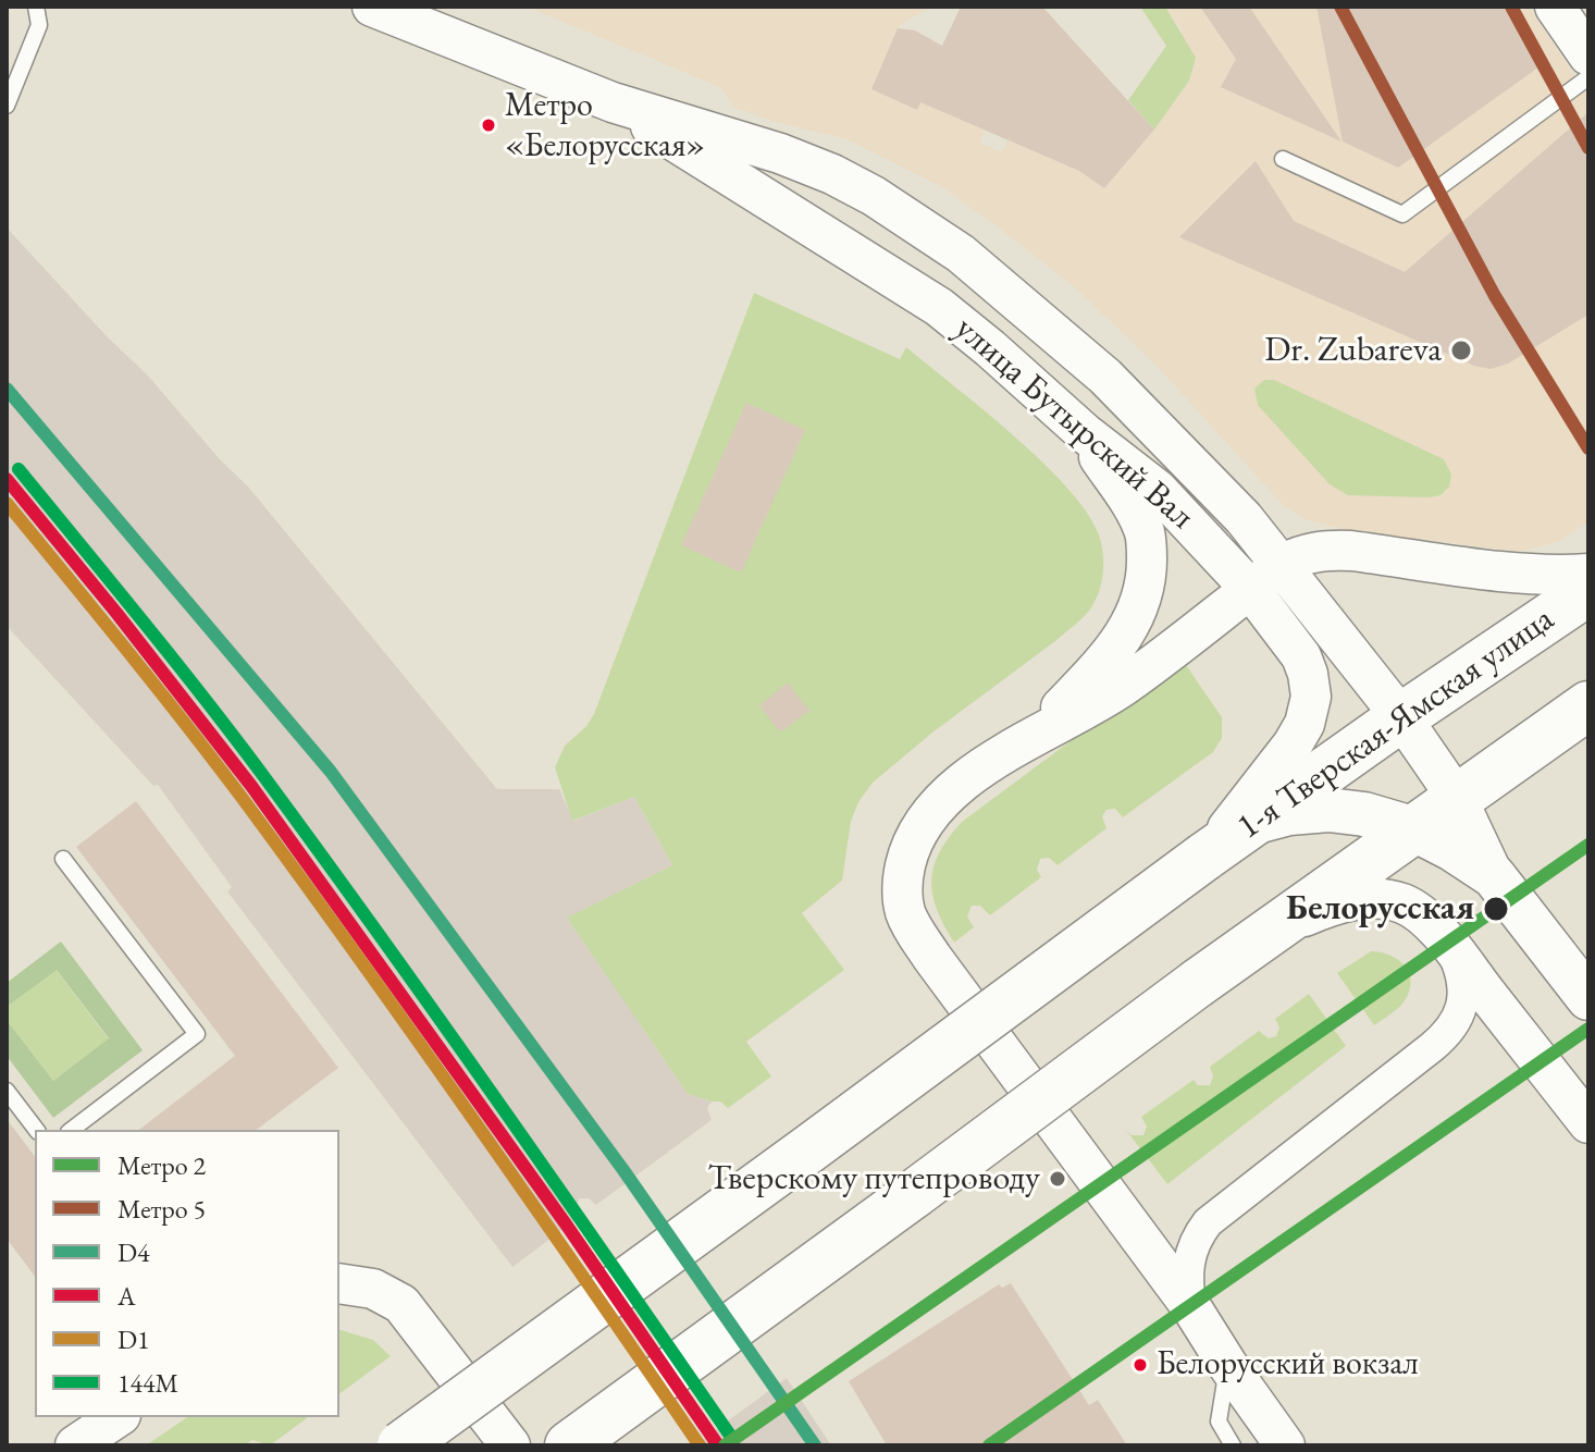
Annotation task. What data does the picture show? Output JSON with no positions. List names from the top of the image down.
{
  "streets": {
    "main road": ["1-я Тверская-Ямская улица"],
    "street": ["улица Бутырский Вал"]
  },
  "crossings": [
    ["улица Бутырский Вал", "1-я Тверская-Ямская улица"]
  ],
  "places": [
    "Метро «Белорусская»",
    "Dr. Zubareva",
    "Белорусская",
    "Тверскому путепроводу",
    "Белорусский вокзал"
  ],
  "lines": [
    "metro line 5",
    "transit line D4",
    "transit line 144М",
    "transit line A",
    "transit line D1",
    "metro line 2"
  ],
  "legend": [
    "Метро 2",
    "Метро 5",
    "D4",
    "A",
    "D1",
    "144М"
  ]
}
